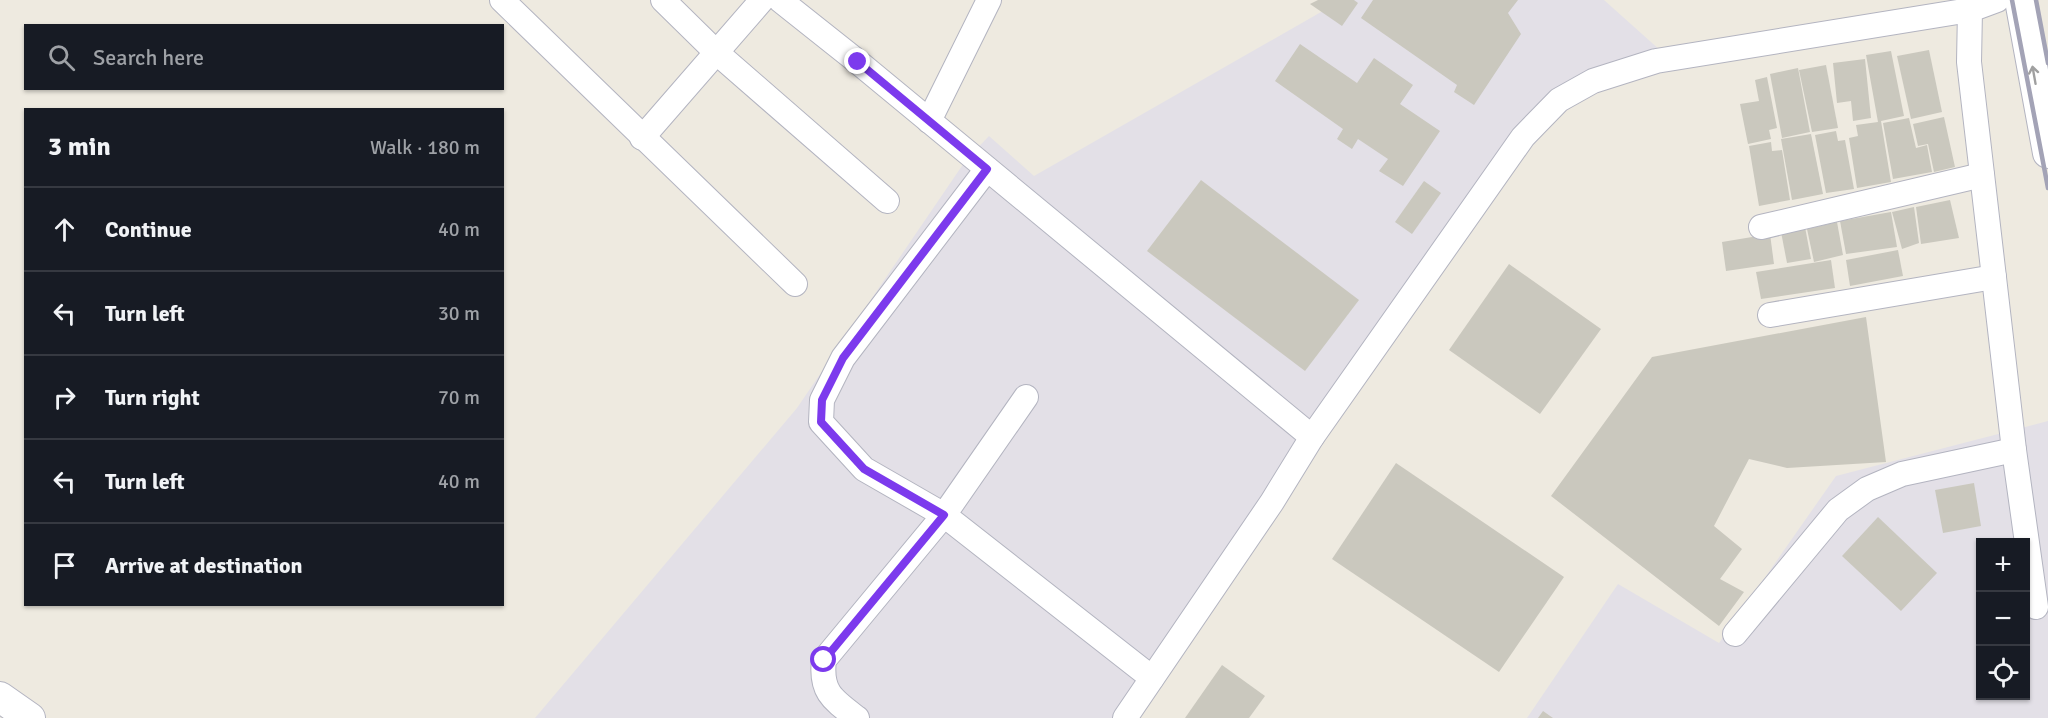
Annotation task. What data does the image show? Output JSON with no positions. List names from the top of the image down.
{
  "page": {
    "search": "Search here",
    "heading": ["3 min", "Walk · 180 m"],
    "list": [
      ["Continue", "40 m"],
      ["Turn left", "30 m"],
      ["Turn right", "70 m"],
      ["Turn left", "40 m"],
      "Arrive at destination"
    ],
    "map_buttons": ["+", "−"]
  }
}
